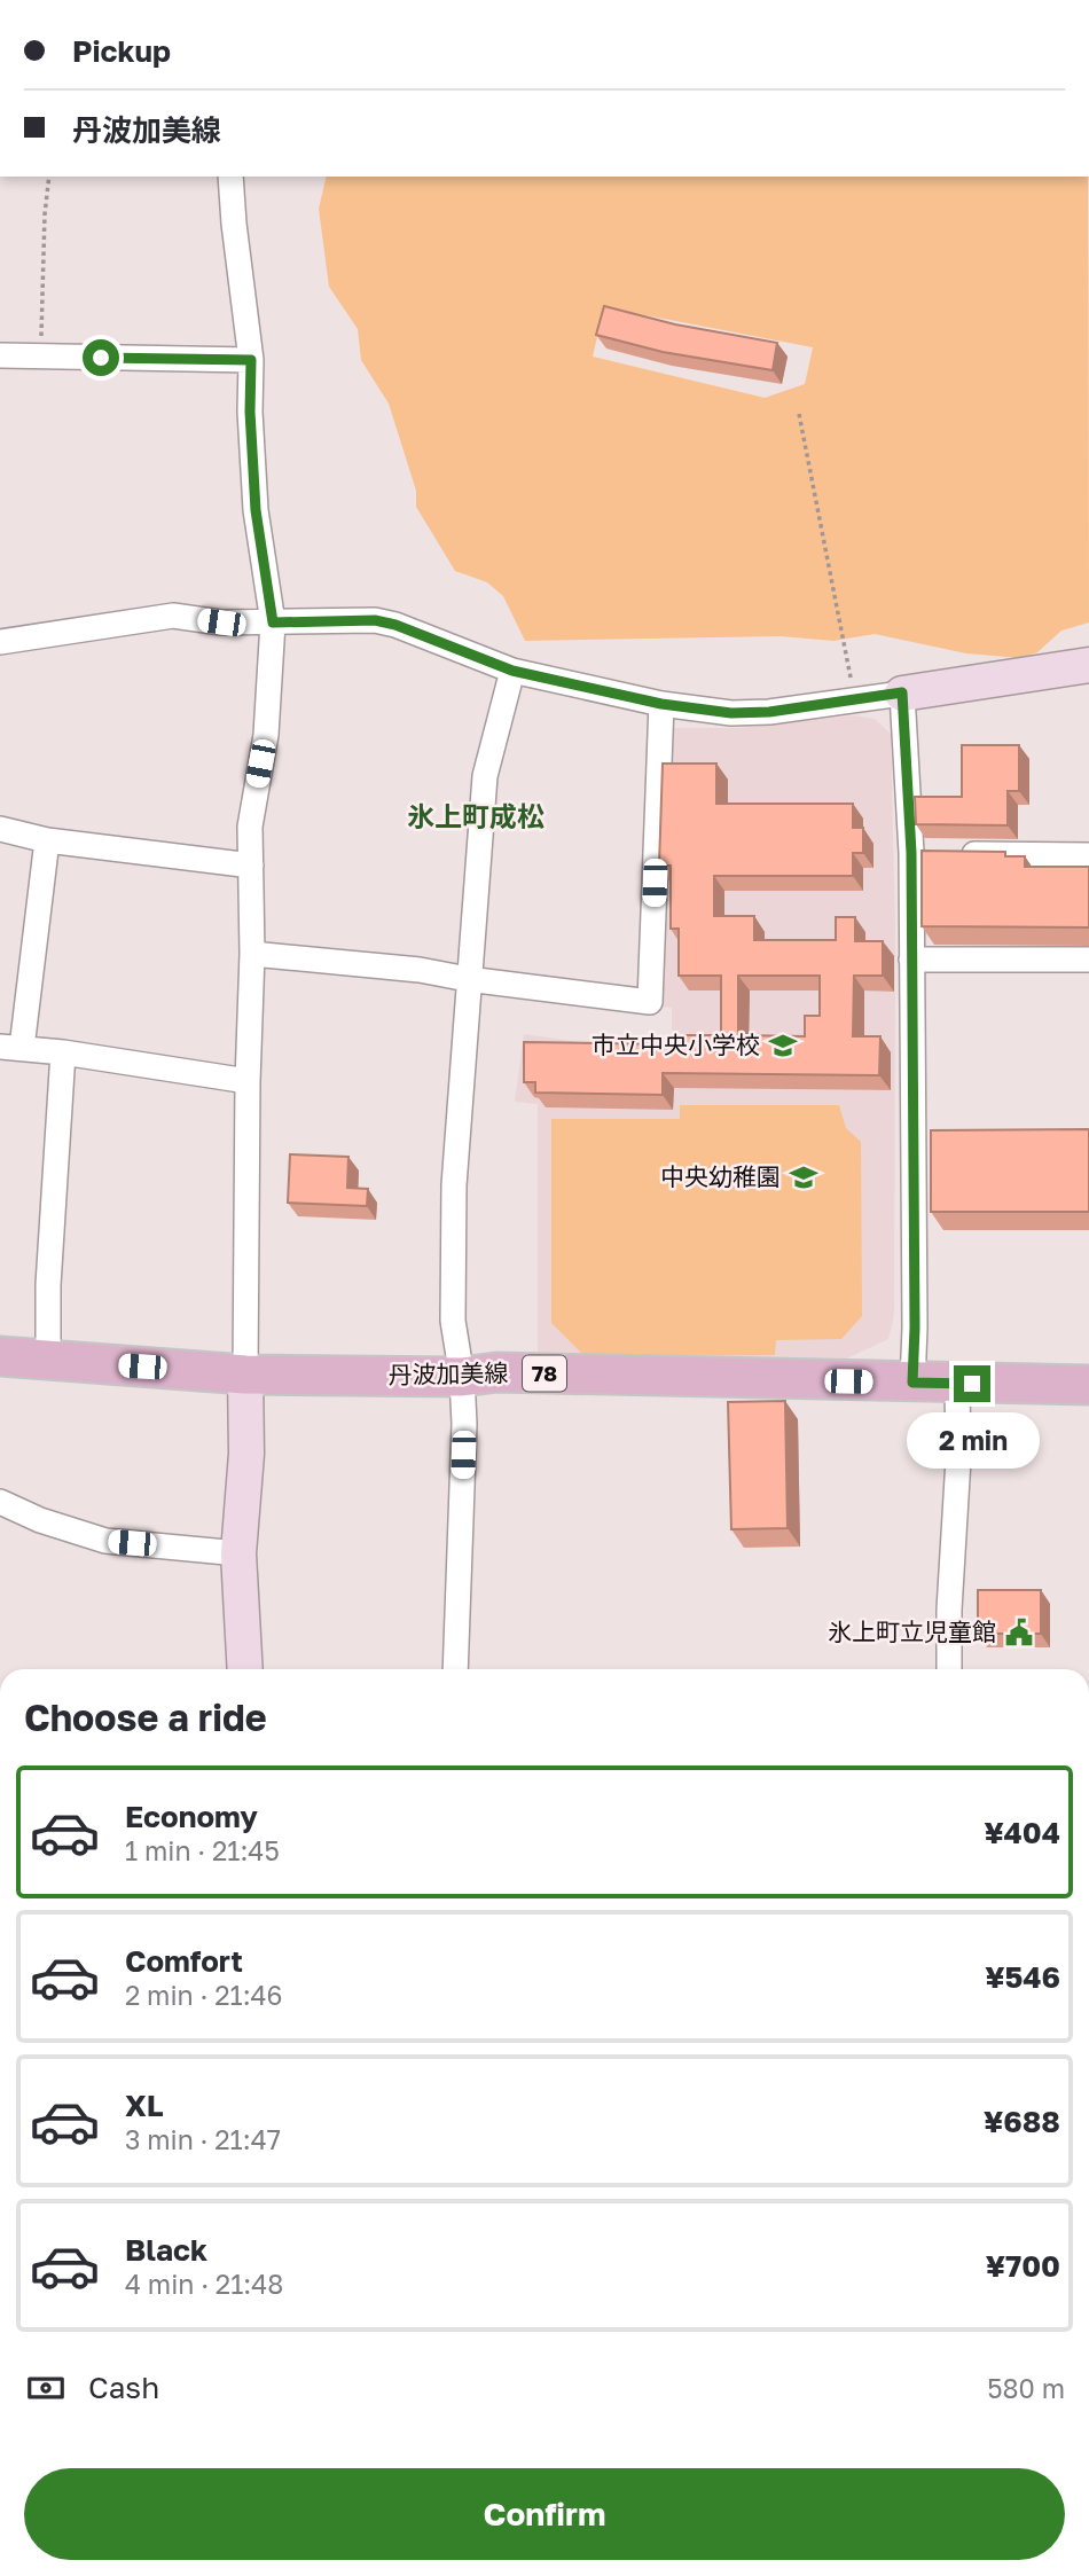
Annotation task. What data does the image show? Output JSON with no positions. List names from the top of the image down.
{
  "streets": {
    "main road": ["78", "丹波加美線"]
  },
  "districts": ["氷上町成松"],
  "places": {
    "school or university": ["市立中央小学校", "中央幼稚園"],
    "public building": ["氷上町立児童館"]
  },
  "page": {
    "banner": ["Pickup", "丹波加美線"],
    "bubble": "2 min",
    "heading": "Choose a ride",
    "list": [
      {
        "name": "Economy",
        "note": "1 min · 21:45",
        "value": "¥404"
      },
      {
        "name": "Comfort",
        "note": "2 min · 21:46",
        "value": "¥546"
      },
      {
        "name": "XL",
        "note": "3 min · 21:47",
        "value": "¥688"
      },
      {
        "name": "Black",
        "note": "4 min · 21:48",
        "value": "¥700"
      }
    ],
    "pay": ["Cash", "580 m"],
    "buttons": "Confirm"
  }
}
